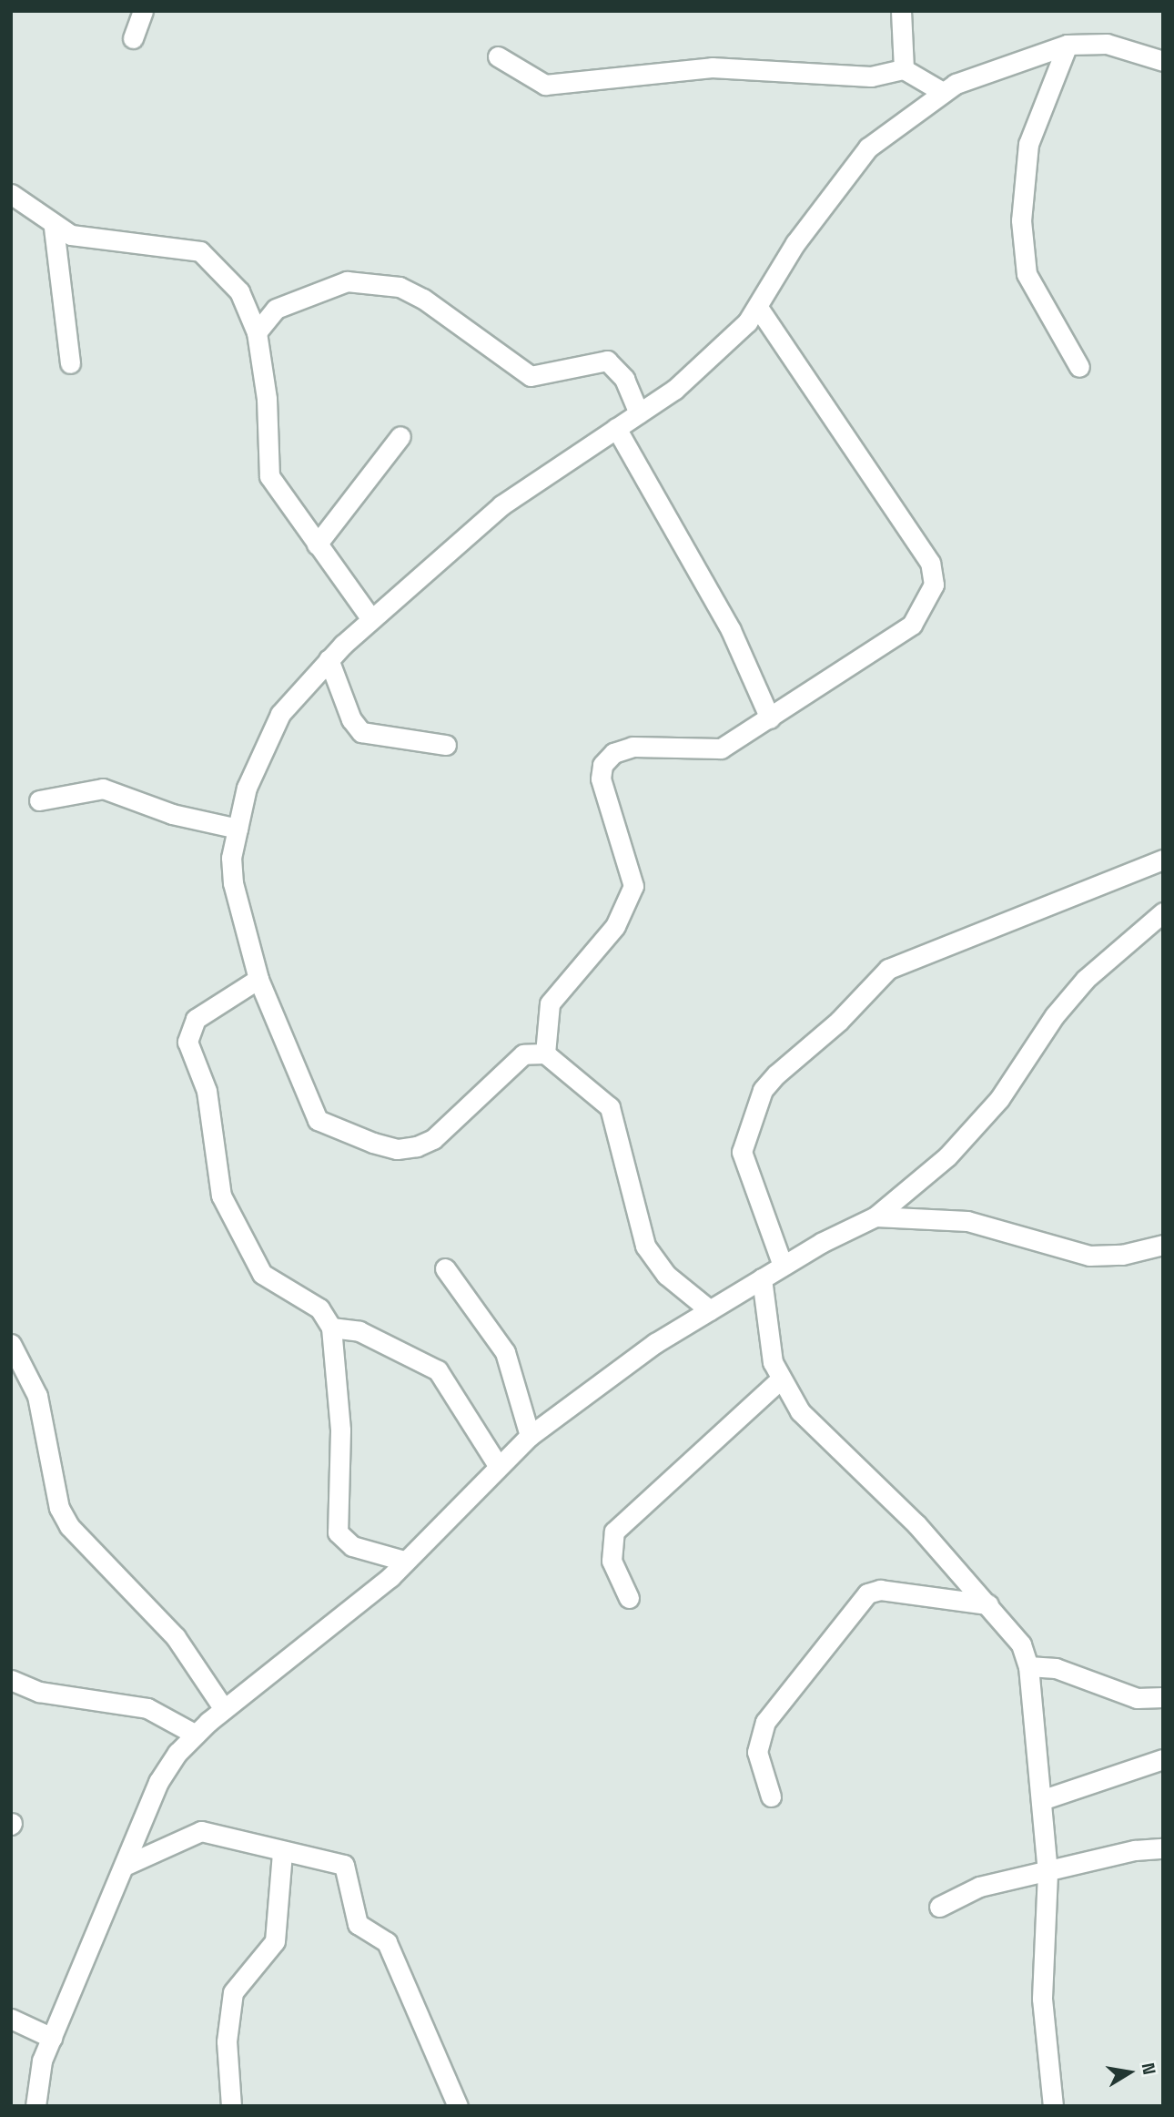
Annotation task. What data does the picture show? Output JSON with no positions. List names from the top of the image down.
{
  "north": "right"
}
